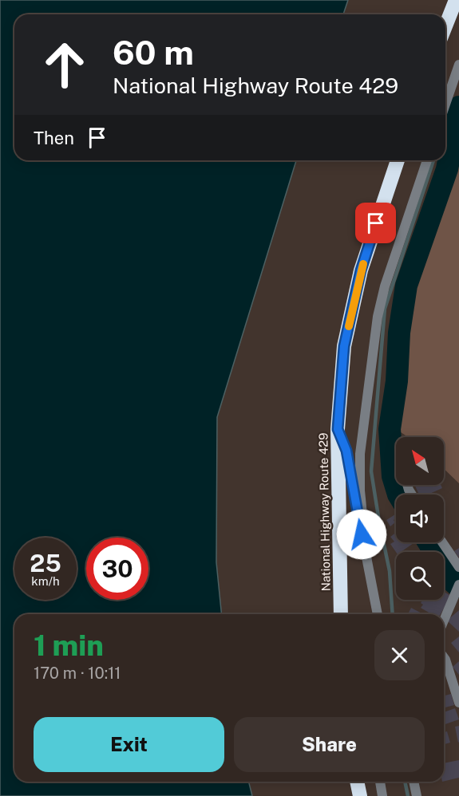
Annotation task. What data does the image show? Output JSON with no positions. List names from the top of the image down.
{
  "streets": {
    "highway": ["National Highway Route 429"]
  },
  "north": "top left",
  "page": {
    "turn": ["60 m", "National Highway Route 429"],
    "then": "Then",
    "speed": "25 km/h",
    "limit": "30",
    "heading": ["1 min", "170 m · 10:11"],
    "buttons": ["Exit", "Share"]
  }
}
